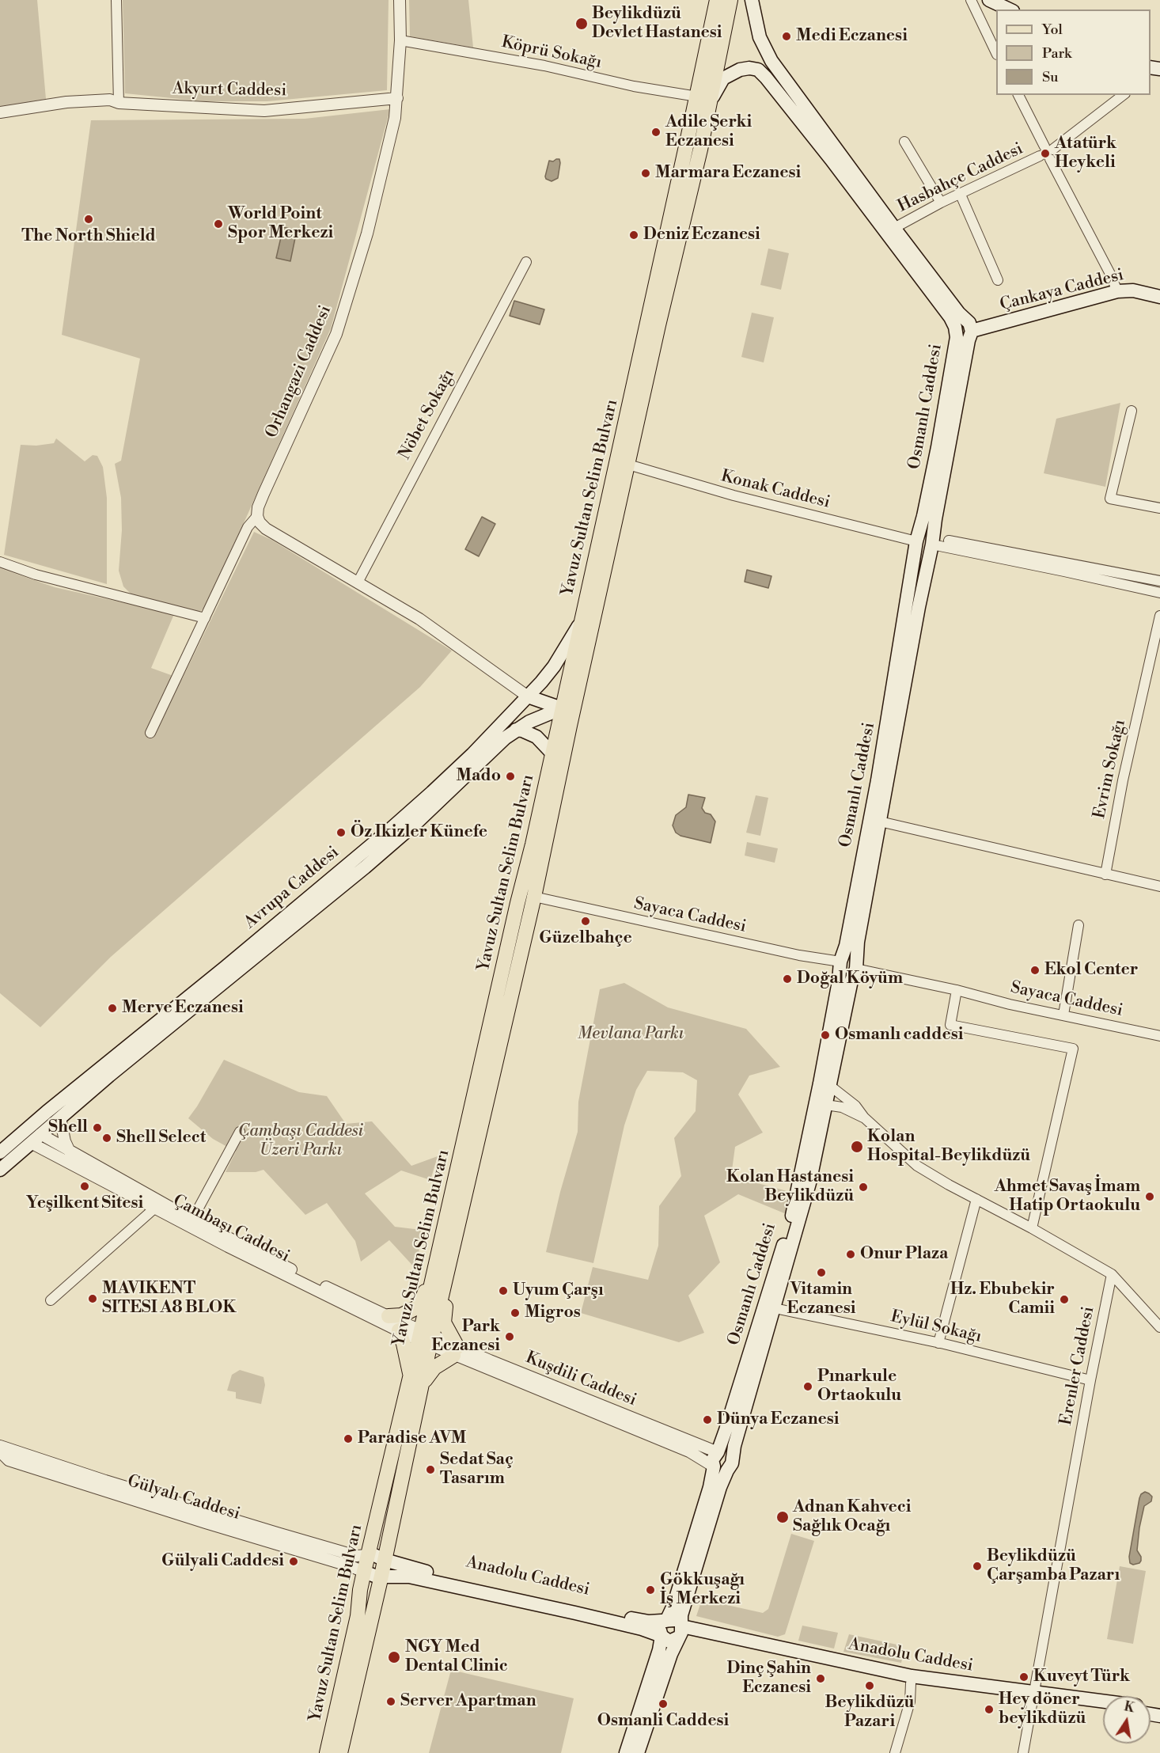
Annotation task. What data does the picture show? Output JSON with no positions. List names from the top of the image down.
{
  "streets": {
    "main road": [
      "Çankaya Caddesi",
      "Osmanlı Caddesi",
      "Yavuz Sultan Selim Bulvarı",
      "Avrupa Caddesi",
      "Anadolu Caddesi"
    ],
    "street": [
      "Köprü Sokağı",
      "Akyurt Caddesi",
      "Hasbahçe Caddesi",
      "Orhangazi Caddesi",
      "Nöbet Sokağı",
      "Konak Caddesi",
      "Evrim Sokağı",
      "Sayaca Caddesi",
      "Çambaşı Caddesi",
      "Eylül Sokağı",
      "Erenler Caddesi",
      "Kuşdili Caddesi",
      "Gülyalı Caddesi"
    ]
  },
  "crossings": [
    ["Köprü Sokağı", "Orhangazi Caddesi"],
    ["Köprü Sokağı", "Yavuz Sultan Selim Bulvarı"],
    ["Akyurt Caddesi", "Orhangazi Caddesi"],
    ["Çankaya Caddesi", "Osmanlı Caddesi"],
    ["Osmanlı Caddesi", "Konak Caddesi"],
    ["Osmanlı Caddesi", "Yavuz Sultan Selim Bulvarı"],
    ["Osmanlı Caddesi", "Evrim Sokağı"],
    ["Osmanlı Caddesi", "Sayaca Caddesi"],
    ["Osmanlı Caddesi", "Eylül Sokağı"],
    ["Osmanlı Caddesi", "Kuşdili Caddesi"],
    ["Osmanlı Caddesi", "Anadolu Caddesi"],
    ["Konak Caddesi", "Yavuz Sultan Selim Bulvarı"],
    ["Yavuz Sultan Selim Bulvarı", "Avrupa Caddesi"],
    ["Yavuz Sultan Selim Bulvarı", "Sayaca Caddesi"],
    ["Yavuz Sultan Selim Bulvarı", "Çambaşı Caddesi"],
    ["Yavuz Sultan Selim Bulvarı", "Kuşdili Caddesi"],
    ["Yavuz Sultan Selim Bulvarı", "Gülyalı Caddesi"],
    ["Yavuz Sultan Selim Bulvarı", "Anadolu Caddesi"],
    ["Avrupa Caddesi", "Çambaşı Caddesi"],
    ["Çambaşı Caddesi", "Kuşdili Caddesi"],
    ["Eylül Sokağı", "Erenler Caddesi"],
    ["Erenler Caddesi", "Anadolu Caddesi"],
    ["Gülyalı Caddesi", "Anadolu Caddesi"]
  ],
  "parks": ["Mevlana Parkı", "Çambaşı Caddesi Üzeri Parkı"],
  "places": [
    "Beylikdüzü Devlet Hastanesi",
    "Medi Eczanesi",
    "Adile Şerki Eczanesi",
    "Atatürk Heykeli",
    "Marmara Eczanesi",
    "The North Shield",
    "World Point Spor Merkezi",
    "Deniz Eczanesi",
    "Mado",
    "Öz Ikizler Künefe",
    "Güzelbahçe",
    "Ekol Center",
    "Doğal Köyüm",
    "Merve Eczanesi",
    "Osmanlı caddesi",
    "Shell",
    "Shell Select",
    "Kolan Hospital-Beylikdüzü",
    "Yeşilkent Sitesi",
    "Kolan Hastanesi Beylikdüzü",
    "Ahmet Savaş İmam Hatip Ortaokulu",
    "Onur Plaza",
    "Vitamin Eczanesi",
    "Uyum Çarşı",
    "MAVIKENT SITESI A8 BLOK",
    "Hz. Ebubekir Camii",
    "Migros",
    "Park Eczanesi",
    "Pınarkule Ortaokulu",
    "Dünya Eczanesi",
    "Paradise AVM",
    "Sedat Saç Tasarım",
    "Adnan Kahveci Sağlık Ocağı",
    "Gülyali Caddesi",
    "Beylikdüzü Çarşamba Pazarı",
    "Gökkuşağı İş Merkezi",
    "NGY Med Dental Clinic",
    "Kuveyt Türk",
    "Dinç Şahin Eczanesi",
    "Beylikdüzü Pazari",
    "Server Apartman",
    "Osmanli Caddesi",
    "Hey döner beylikdüzü"
  ],
  "legend": ["Yol", "Park", "Su"],
  "north": "top"
}
